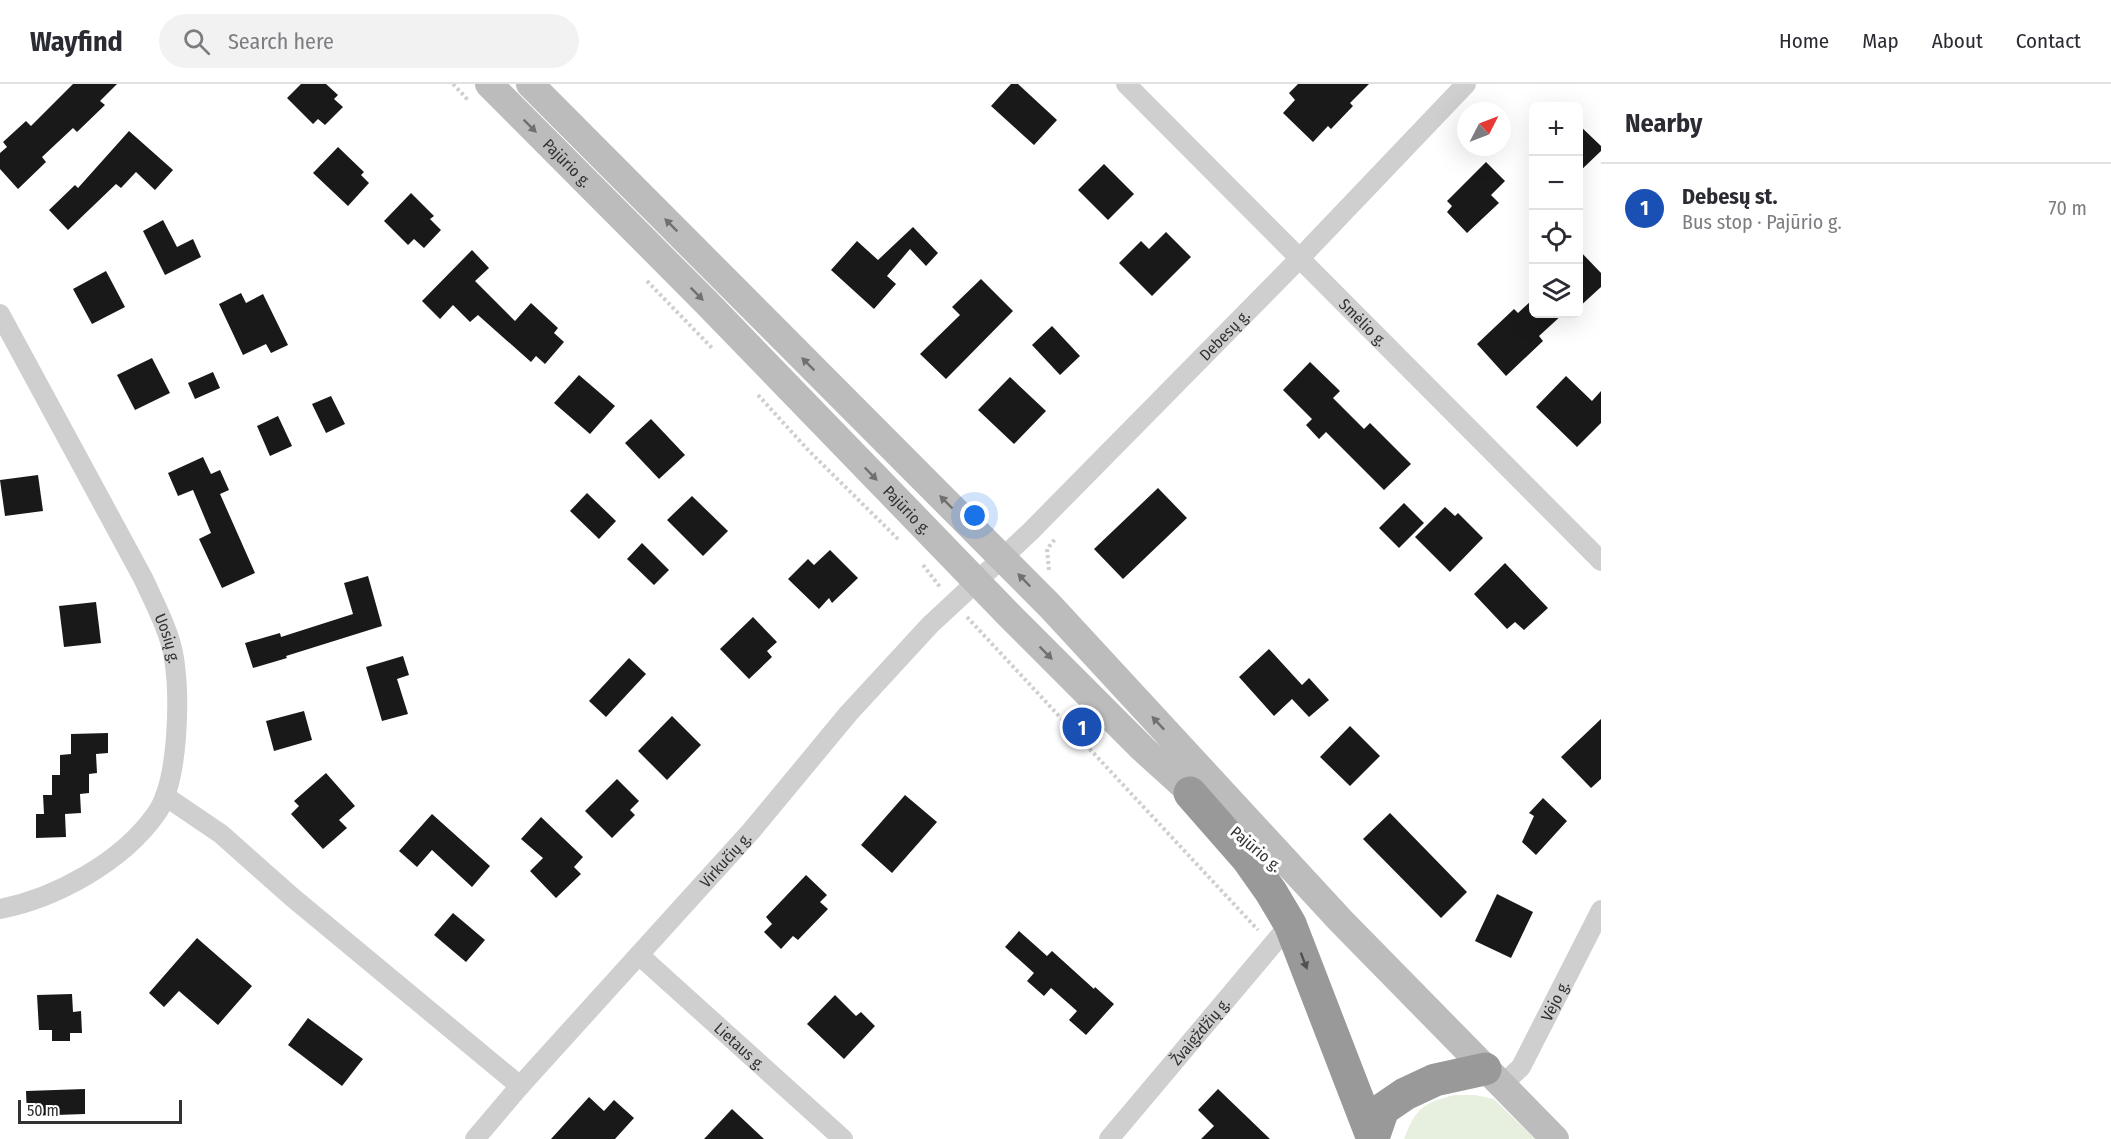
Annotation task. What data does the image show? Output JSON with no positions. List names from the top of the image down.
{
  "streets": {
    "main road": ["Pajūrio g."],
    "street": [
      "Smėlio g.",
      "Debesų g.",
      "Uosių g.",
      "Virkučių g.",
      "Vėjo g.",
      "Žvaigždžių g.",
      "Lietaus g."
    ]
  },
  "crossings": [
    ["Pajūrio g.", "Debesų g."],
    ["Pajūrio g.", "Virkučių g."],
    ["Pajūrio g.", "Vėjo g."],
    ["Smėlio g.", "Debesų g."],
    ["Debesų g.", "Virkučių g."],
    ["Virkučių g.", "Lietaus g."]
  ],
  "scale_bar": "50 m",
  "north": "top right",
  "page": {
    "header": "Wayfind",
    "search": "Search here",
    "nav": [
      "Home",
      "Map",
      "About",
      "Contact"
    ],
    "heading": "Nearby",
    "map_buttons": ["+", "−"],
    "list": [
      {
        "mark": "1",
        "name": "Debesų st.",
        "note": "Bus stop · Pajūrio g.",
        "value": "70 m"
      }
    ],
    "pins": "1",
    "scale": "50 m"
  }
}
